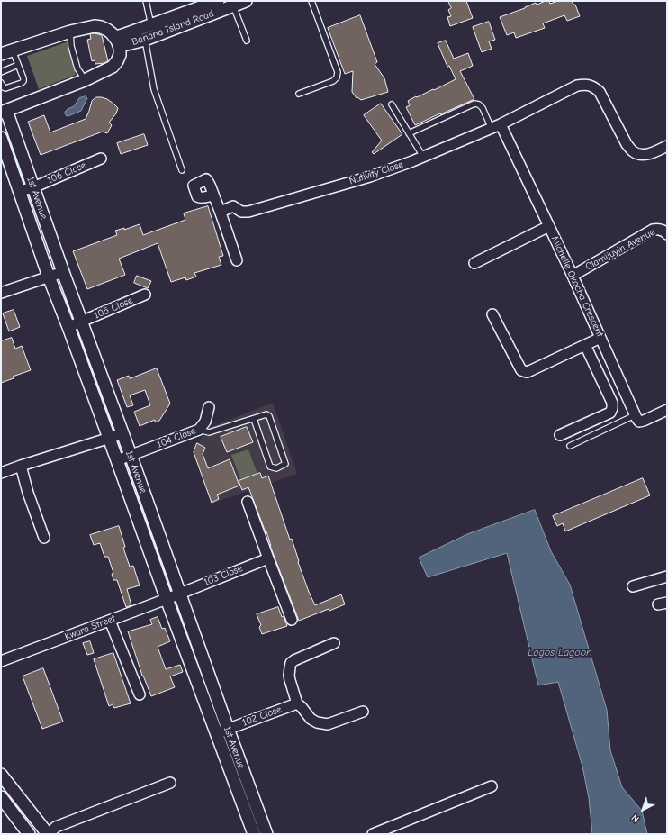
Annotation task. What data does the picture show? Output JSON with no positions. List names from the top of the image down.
{
  "streets": {
    "street": [
      "Banana Island Road",
      "106 Close",
      "Nativity Close",
      "1st Avenue",
      "Olamijuyin Avenue",
      "Michelle Okocha Crescent",
      "105 Close",
      "104 Close",
      "103 Close",
      "Kwara Street",
      "102 Close"
    ]
  },
  "crossings": [
    ["106 Close", "1st Avenue"],
    ["Nativity Close", "Michelle Okocha Crescent"],
    ["1st Avenue", "105 Close"],
    ["1st Avenue", "104 Close"],
    ["1st Avenue", "103 Close"],
    ["1st Avenue", "Kwara Street"],
    ["1st Avenue", "102 Close"],
    ["Olamijuyin Avenue", "Michelle Okocha Crescent"],
    ["103 Close", "Kwara Street"]
  ],
  "water": ["Lagos Lagoon"],
  "north": "bottom left"
}
